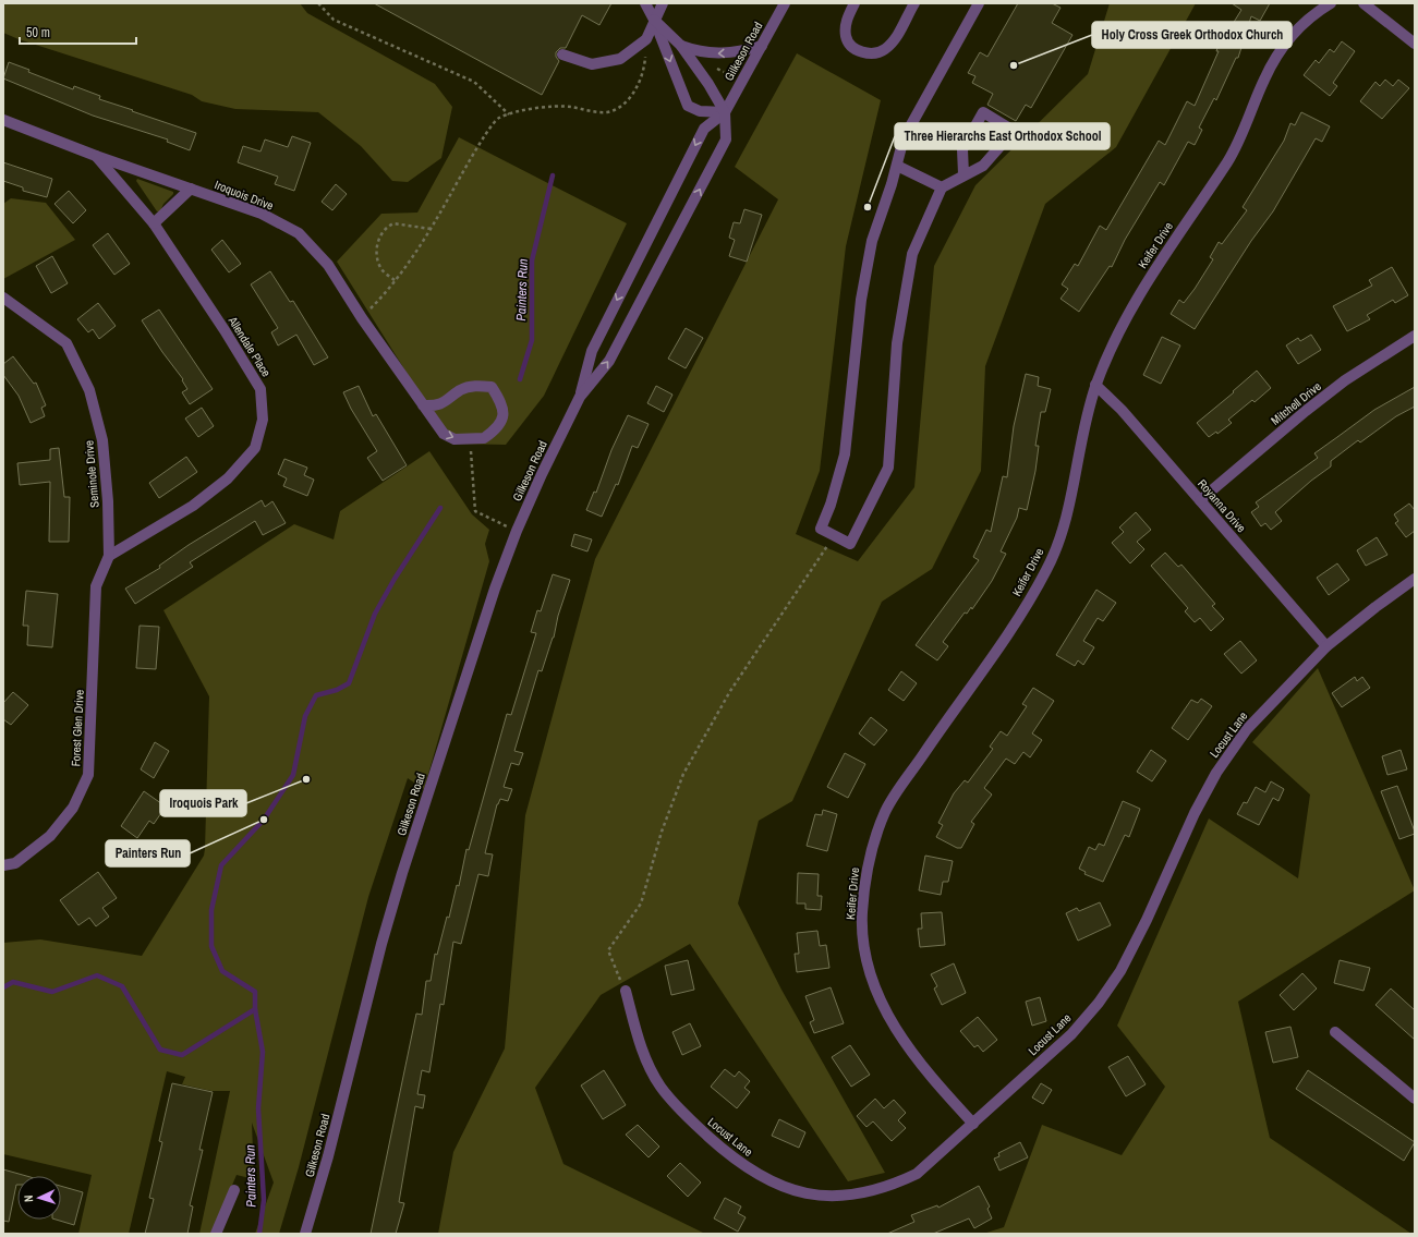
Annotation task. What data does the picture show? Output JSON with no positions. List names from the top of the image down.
{
  "streets": {
    "street": [
      "Gilkeson Road",
      "Iroquois Drive",
      "Keifer Drive",
      "Allendale Place",
      "Mitchell Drive",
      "Seminole Drive",
      "Royanna Drive",
      "Forest Glen Drive",
      "Locust Lane"
    ]
  },
  "crossings": [
    ["Iroquois Drive", "Allendale Place"],
    ["Keifer Drive", "Royanna Drive"],
    ["Keifer Drive", "Locust Lane"],
    ["Allendale Place", "Seminole Drive"],
    ["Allendale Place", "Forest Glen Drive"],
    ["Mitchell Drive", "Royanna Drive"],
    ["Seminole Drive", "Forest Glen Drive"],
    ["Royanna Drive", "Locust Lane"]
  ],
  "water": ["Painters Run"],
  "places": [
    "Holy Cross Greek Orthodox Church",
    "Three Hierarchs East Orthodox School",
    "Iroquois Park",
    "Painters Run"
  ],
  "scale_bar": "50 m",
  "north": "left"
}
